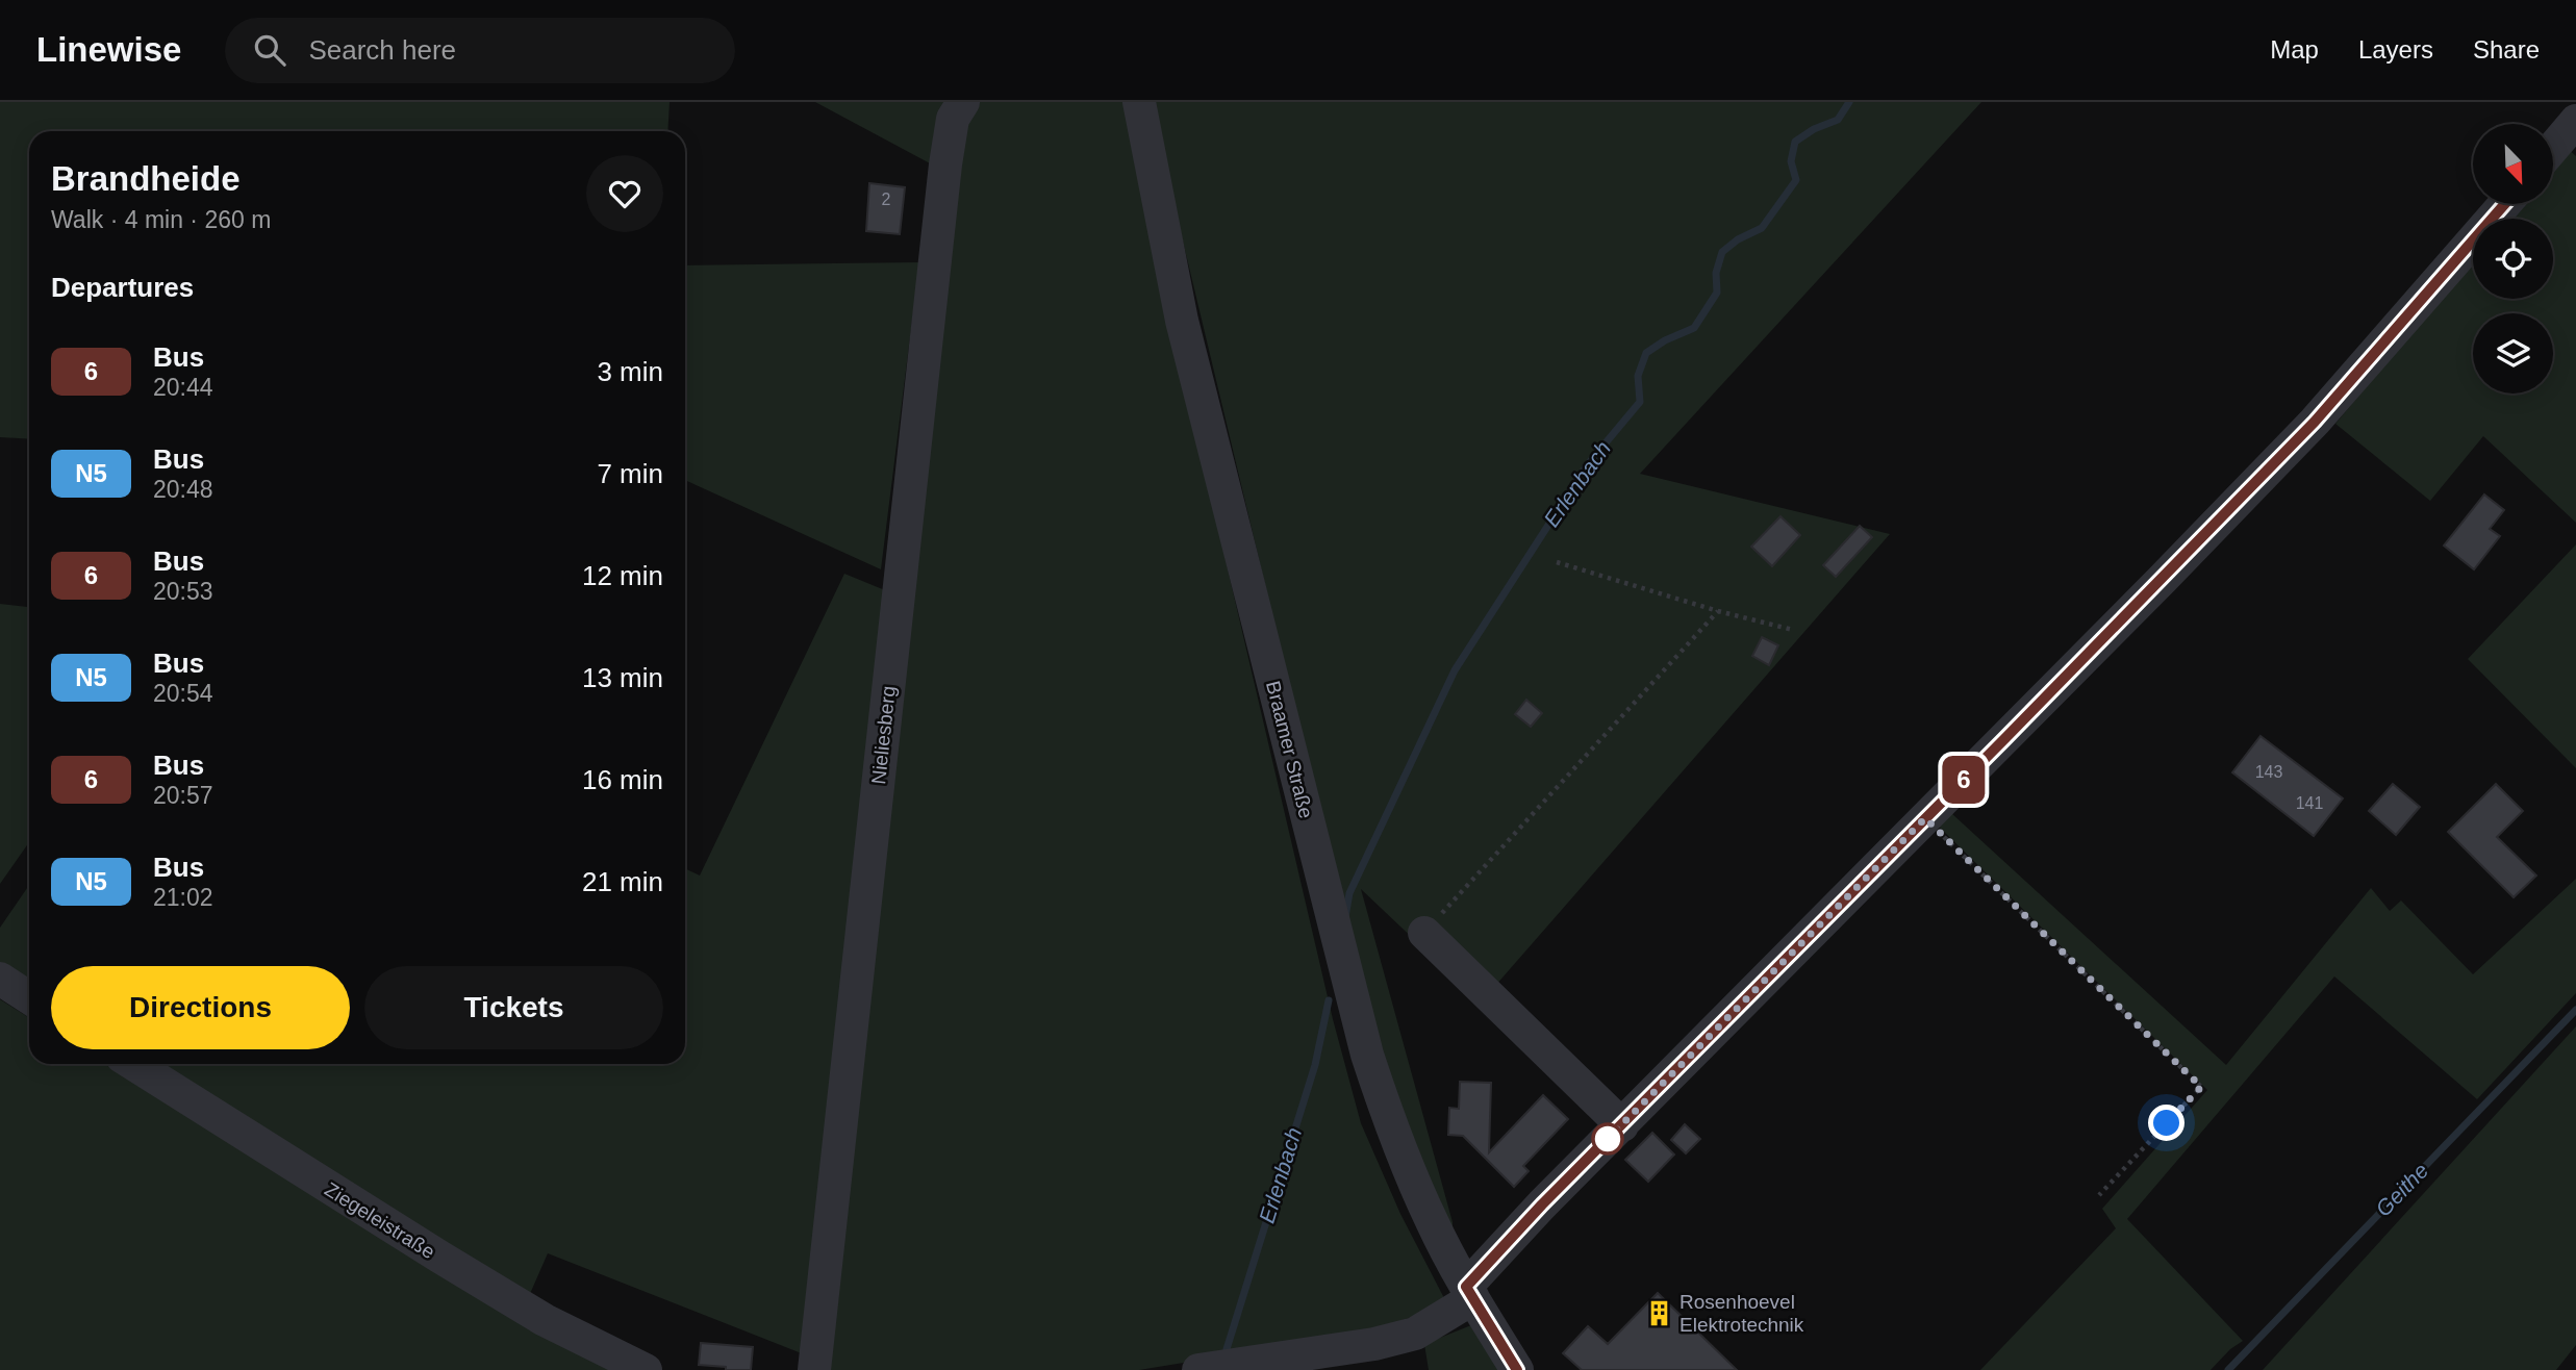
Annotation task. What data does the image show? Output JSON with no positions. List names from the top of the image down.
{
  "streets": {
    "street": ["Nieliesberg", "Braamer Straße", "Ziegeleistraße"]
  },
  "water": ["Erlenbach", "Geithe"],
  "places": {
    "building": ["Rosenhoevel Elektrotechnik"]
  },
  "lines": ["bus line 6"],
  "house_numbers": ["2", "143", "141"],
  "north": "bottom right",
  "page": {
    "header": "Linewise",
    "search": "Search here",
    "nav": ["Map", "Layers", "Share"],
    "on_map": "6",
    "heading": [
      ["Brandheide", "Walk · 4 min · 260 m"],
      "Departures"
    ],
    "list": [
      {
        "mark": "6",
        "name": "Bus",
        "note": "20:44",
        "value": "3 min"
      },
      {
        "mark": "N5",
        "name": "Bus",
        "note": "20:48",
        "value": "7 min"
      },
      {
        "mark": "6",
        "name": "Bus",
        "note": "20:53",
        "value": "12 min"
      },
      {
        "mark": "N5",
        "name": "Bus",
        "note": "20:54",
        "value": "13 min"
      },
      {
        "mark": "6",
        "name": "Bus",
        "note": "20:57",
        "value": "16 min"
      },
      {
        "mark": "N5",
        "name": "Bus",
        "note": "21:02",
        "value": "21 min"
      }
    ],
    "buttons": ["Directions", "Tickets"]
  }
}
